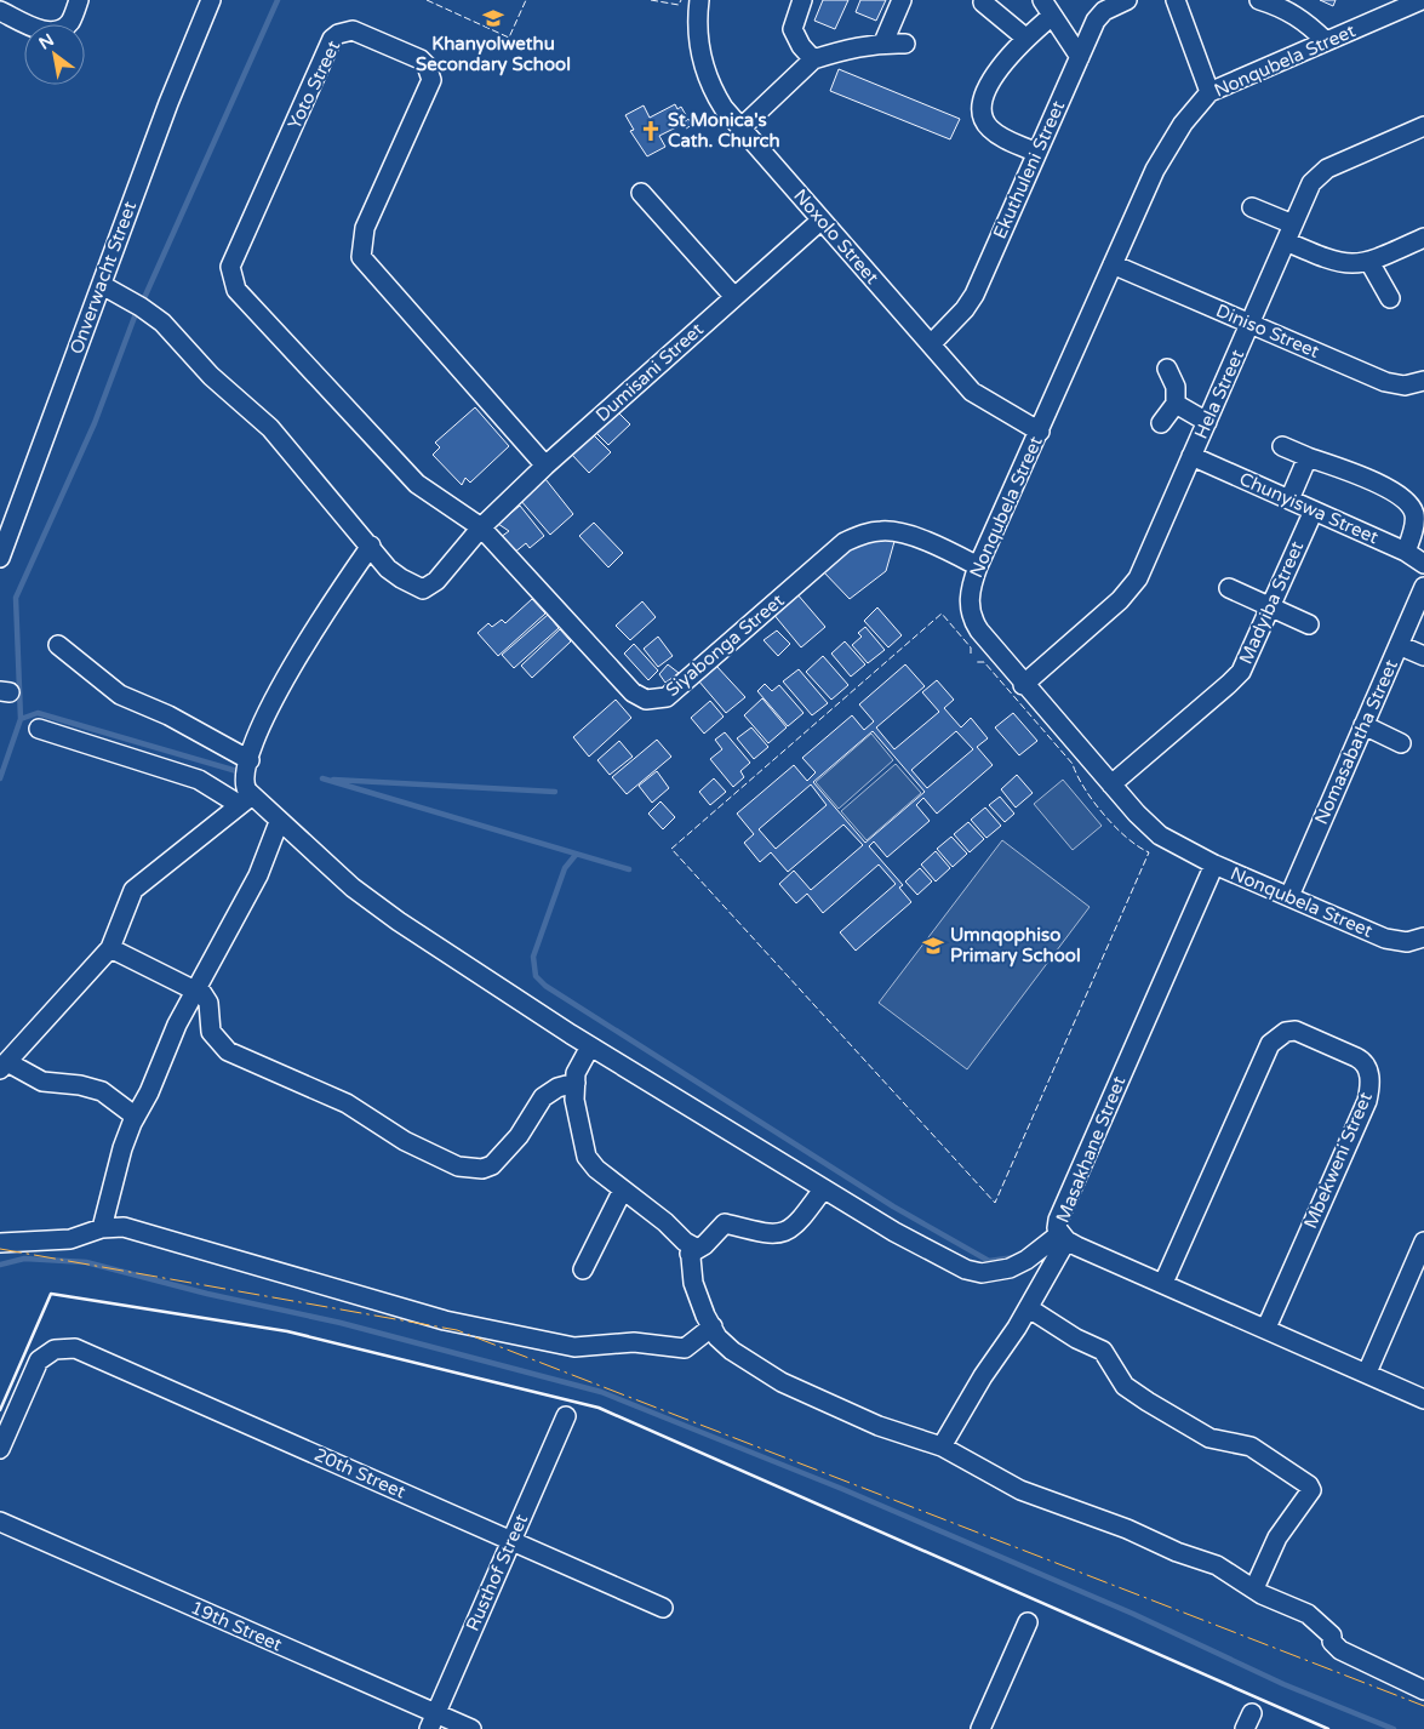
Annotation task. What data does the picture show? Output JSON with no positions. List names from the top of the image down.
{
  "streets": {
    "street": [
      "Nonqubela Street",
      "Yoto Street",
      "Ekuthuleni Street",
      "Noxolo Street",
      "Onverwacht Street",
      "Diniso Street",
      "Dumisani Street",
      "Hela Street",
      "Chunyiswa Street",
      "Madyiba Street",
      "Siyabonga Street",
      "Nomasabatha Street",
      "Masakhane Street",
      "Mbekweni Street",
      "20th Street",
      "Rusthof Street",
      "19th Street"
    ]
  },
  "crossings": [
    ["Nonqubela Street", "Noxolo Street"],
    ["Nonqubela Street", "Diniso Street"],
    ["Nonqubela Street", "Hela Street"],
    ["Nonqubela Street", "Madyiba Street"],
    ["Nonqubela Street", "Siyabonga Street"],
    ["Nonqubela Street", "Nomasabatha Street"],
    ["Nonqubela Street", "Masakhane Street"],
    ["Yoto Street", "Dumisani Street"],
    ["Yoto Street", "Siyabonga Street"],
    ["Ekuthuleni Street", "Noxolo Street"],
    ["Noxolo Street", "Dumisani Street"],
    ["Diniso Street", "Hela Street"],
    ["Dumisani Street", "Siyabonga Street"],
    ["Hela Street", "Chunyiswa Street"],
    ["Chunyiswa Street", "Madyiba Street"],
    ["Masakhane Street", "Mbekweni Street"],
    ["20th Street", "Rusthof Street"],
    ["Rusthof Street", "19th Street"]
  ],
  "places": {
    "school or university": ["Khanyolwethu Secondary School", "Umnqophiso Primary School"],
    "church": ["St Monica's Cath. Church"]
  },
  "north": "top left"
}
